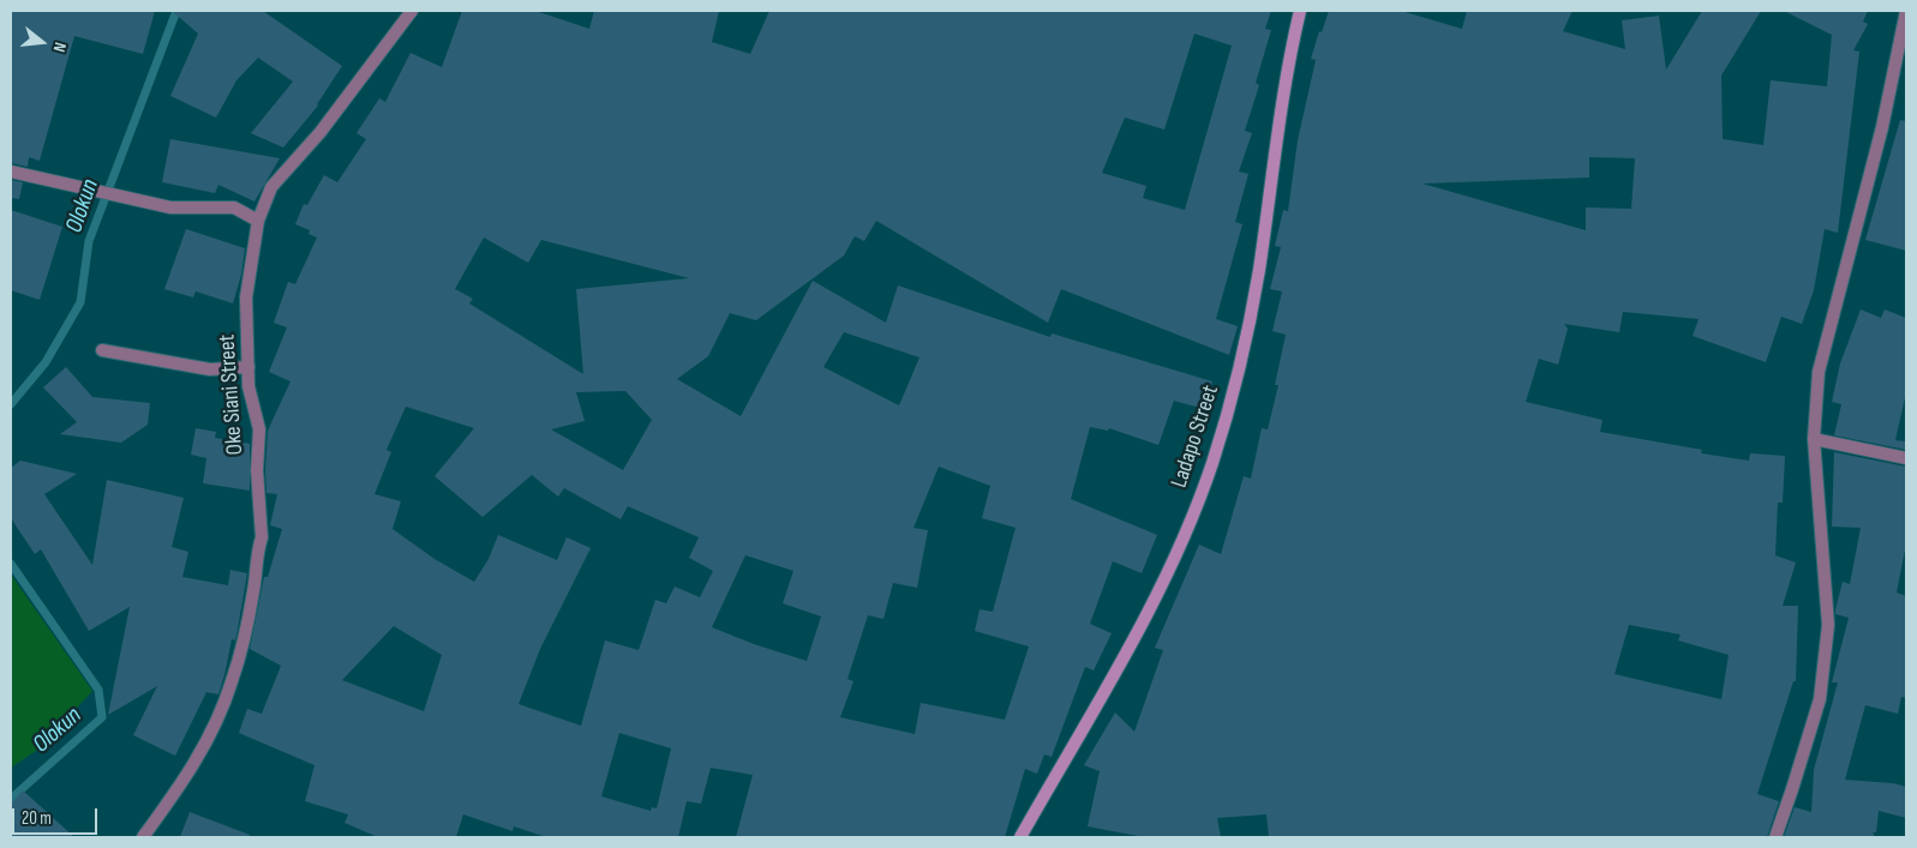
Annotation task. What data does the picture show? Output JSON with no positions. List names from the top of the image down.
{
  "streets": {
    "main road": ["Ladapo Street"],
    "street": ["Oke Siani Street"]
  },
  "water": ["Olokun"],
  "scale_bar": "20 m",
  "north": "right"
}
